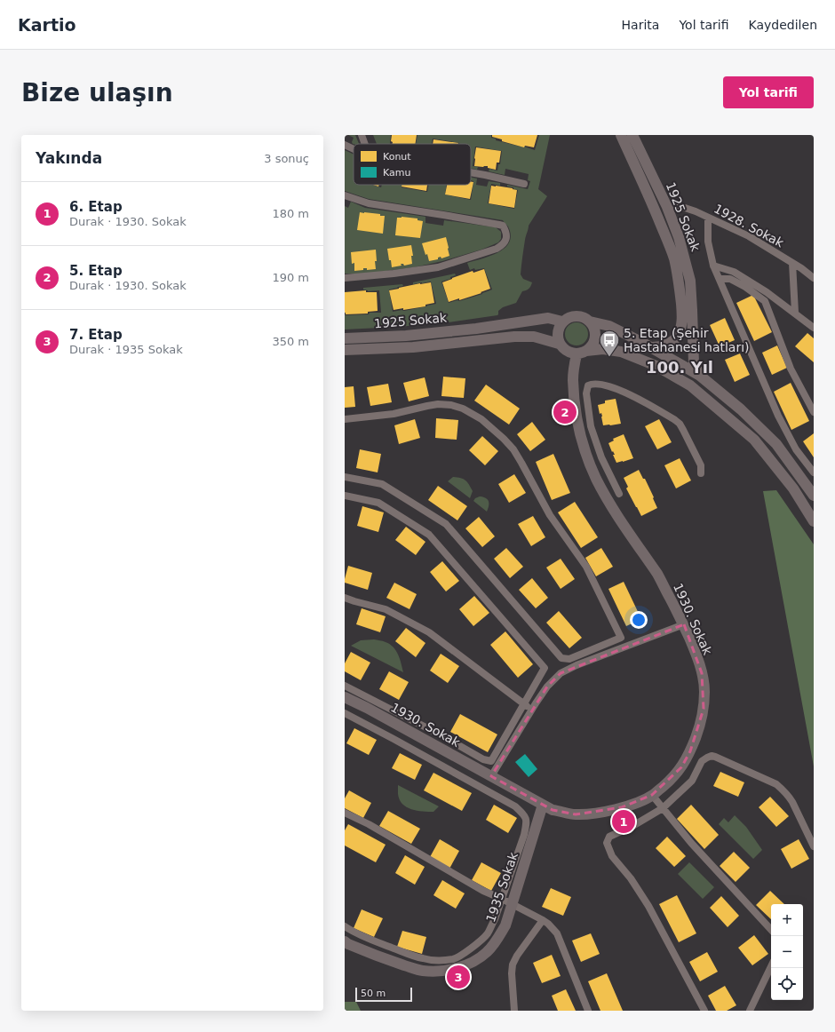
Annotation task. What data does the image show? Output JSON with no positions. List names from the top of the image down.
{
  "streets": {
    "main road": ["1925 Sokak", "1930. Sokak", "1935 Sokak"],
    "street": ["1928. Sokak"]
  },
  "crossings": [
    ["1925 Sokak", "1928. Sokak"],
    ["1925 Sokak", "1930. Sokak"],
    ["1930. Sokak", "1935 Sokak"]
  ],
  "districts": ["100. Yıl"],
  "places": {
    "bus stop": ["5. Etap (Şehir Hastahanesi hatları)"]
  },
  "legend": ["Konut", "Kamu"],
  "scale_bar": "50 m",
  "page": {
    "header": "Kartio",
    "nav": ["Harita", "Yol tarifi", "Kaydedilen"],
    "buttons": "Yol tarifi",
    "title": "Bize ulaşın",
    "heading": ["Yakında", "3 sonuç"],
    "list": [
      {
        "mark": "1",
        "name": "6. Etap",
        "note": "Durak · 1930. Sokak",
        "value": "180 m"
      },
      {
        "mark": "2",
        "name": "5. Etap",
        "note": "Durak · 1930. Sokak",
        "value": "190 m"
      },
      {
        "mark": "3",
        "name": "7. Etap",
        "note": "Durak · 1935 Sokak",
        "value": "350 m"
      }
    ],
    "pins": ["2", "1", "3"],
    "map_buttons": ["+", "−"],
    "scale": "50 m"
  }
}
